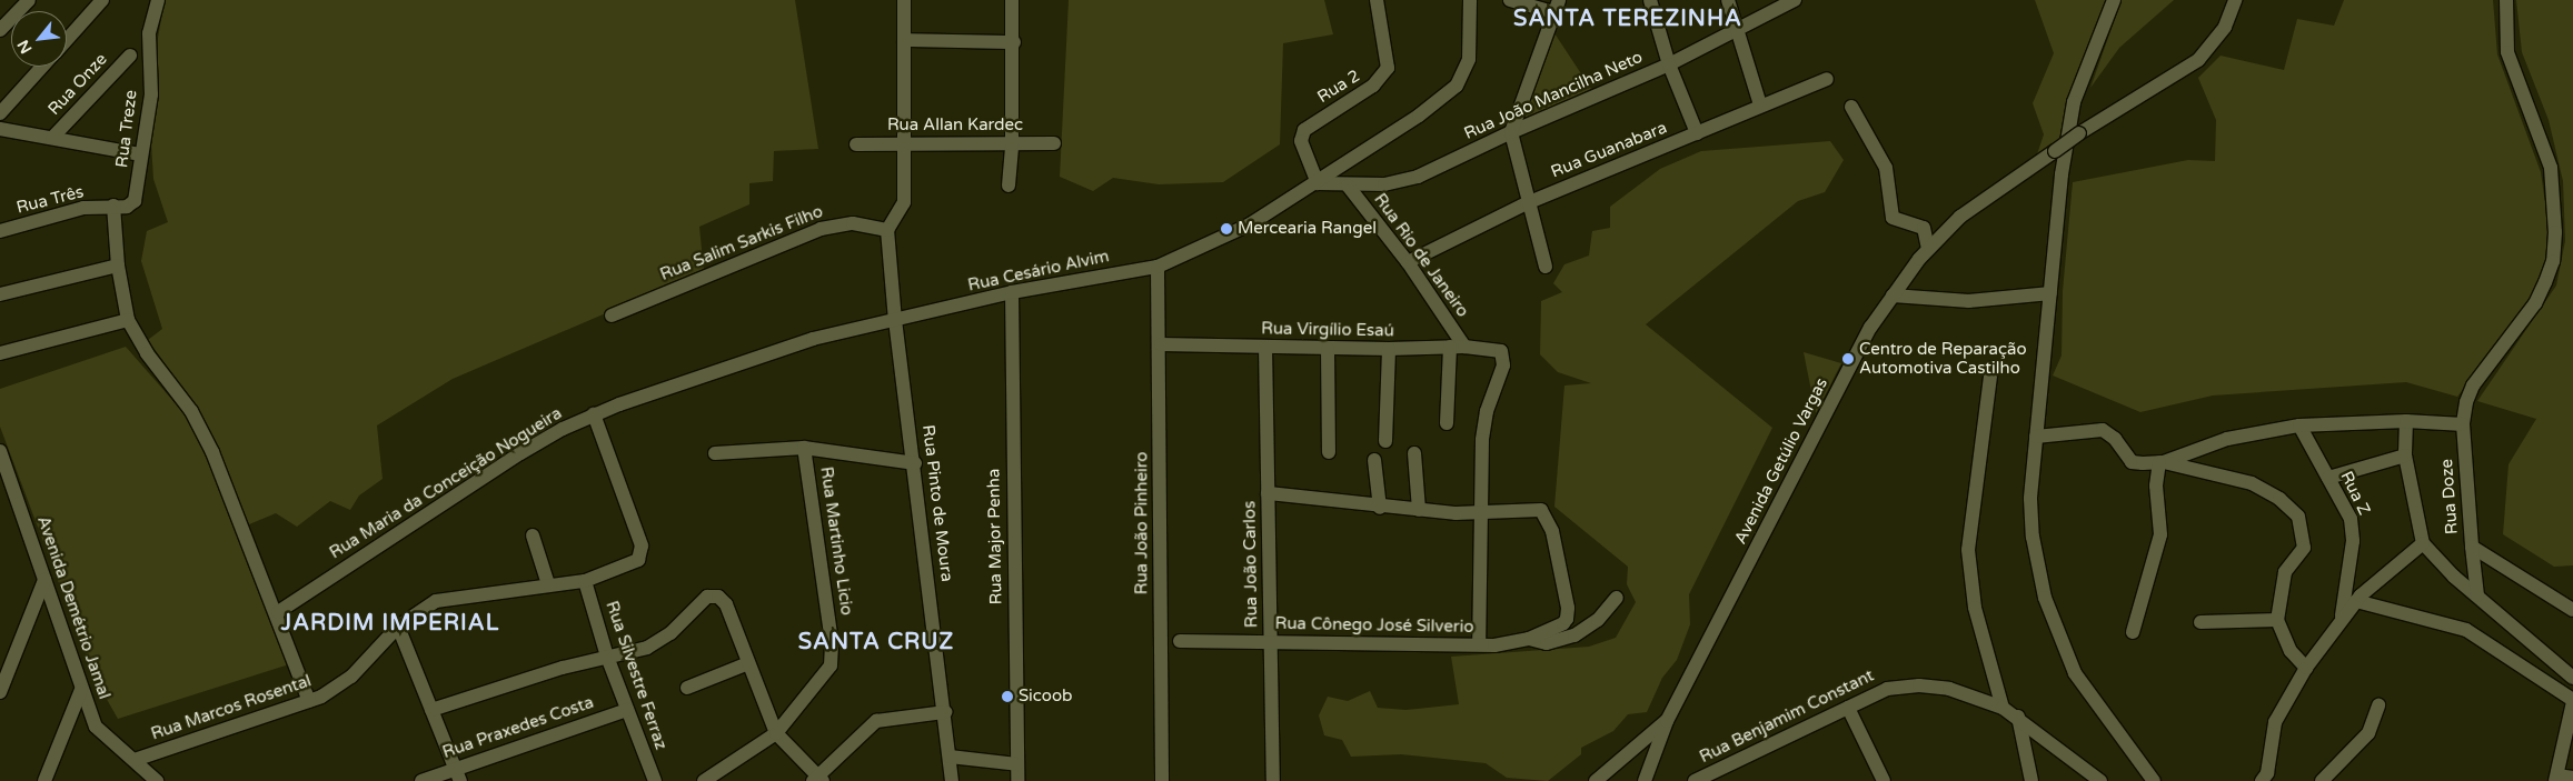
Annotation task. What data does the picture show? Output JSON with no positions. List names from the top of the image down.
{
  "streets": {
    "street": [
      "Rua Onze",
      "Rua 2",
      "Rua João Mancilha Neto",
      "Rua Allan Kardec",
      "Rua Treze",
      "Rua Guanabara",
      "Rua Três",
      "Rua Salim Sarkis Filho",
      "Rua Rio de Janeiro",
      "Rua Cesário Alvim",
      "Rua Virgílio Esaú",
      "Avenida Getúlio Vargas",
      "Rua Maria da Conceição Nogueira",
      "Rua Z",
      "Rua Doze",
      "Rua Pinto de Moura",
      "Rua João Pinheiro",
      "Rua Major Penha",
      "Rua Martinho Licio",
      "Rua João Carlos",
      "Avenida Demétrio Jamal",
      "Rua Cônego José Silverio",
      "Rua Silvestre Ferraz",
      "Rua Marcos Rosental",
      "Rua Benjamim Constant",
      "Rua Praxedes Costa"
    ]
  },
  "crossings": [
    ["Rua 2", "Rua João Mancilha Neto"],
    ["Rua 2", "Rua Cesário Alvim"],
    ["Rua João Mancilha Neto", "Rua Rio de Janeiro"],
    ["Rua João Mancilha Neto", "Rua Cesário Alvim"],
    ["Rua Treze", "Rua Três"],
    ["Rua Guanabara", "Rua Rio de Janeiro"],
    ["Rua Salim Sarkis Filho", "Rua Pinto de Moura"],
    ["Rua Rio de Janeiro", "Rua Virgílio Esaú"],
    ["Rua Cesário Alvim", "Rua Maria da Conceição Nogueira"],
    ["Rua Cesário Alvim", "Rua Pinto de Moura"],
    ["Rua Cesário Alvim", "Rua João Pinheiro"],
    ["Rua Cesário Alvim", "Rua Major Penha"],
    ["Rua Virgílio Esaú", "Rua João Pinheiro"],
    ["Rua Virgílio Esaú", "Rua João Carlos"],
    ["Rua Virgílio Esaú", "Rua Cônego José Silverio"],
    ["Rua Maria da Conceição Nogueira", "Rua Pinto de Moura"],
    ["Rua Maria da Conceição Nogueira", "Rua Marcos Rosental"],
    ["Rua João Carlos", "Rua Cônego José Silverio"],
    ["Avenida Demétrio Jamal", "Rua Marcos Rosental"],
    ["Rua Silvestre Ferraz", "Rua Marcos Rosental"],
    ["Rua Silvestre Ferraz", "Rua Praxedes Costa"]
  ],
  "districts": ["SANTA TEREZINHA", "JARDIM IMPERIAL", "SANTA CRUZ"],
  "places": ["Mercearia Rangel", "Centro de Reparação Automotiva Castilho", "Sicoob"],
  "north": "bottom left"
}
